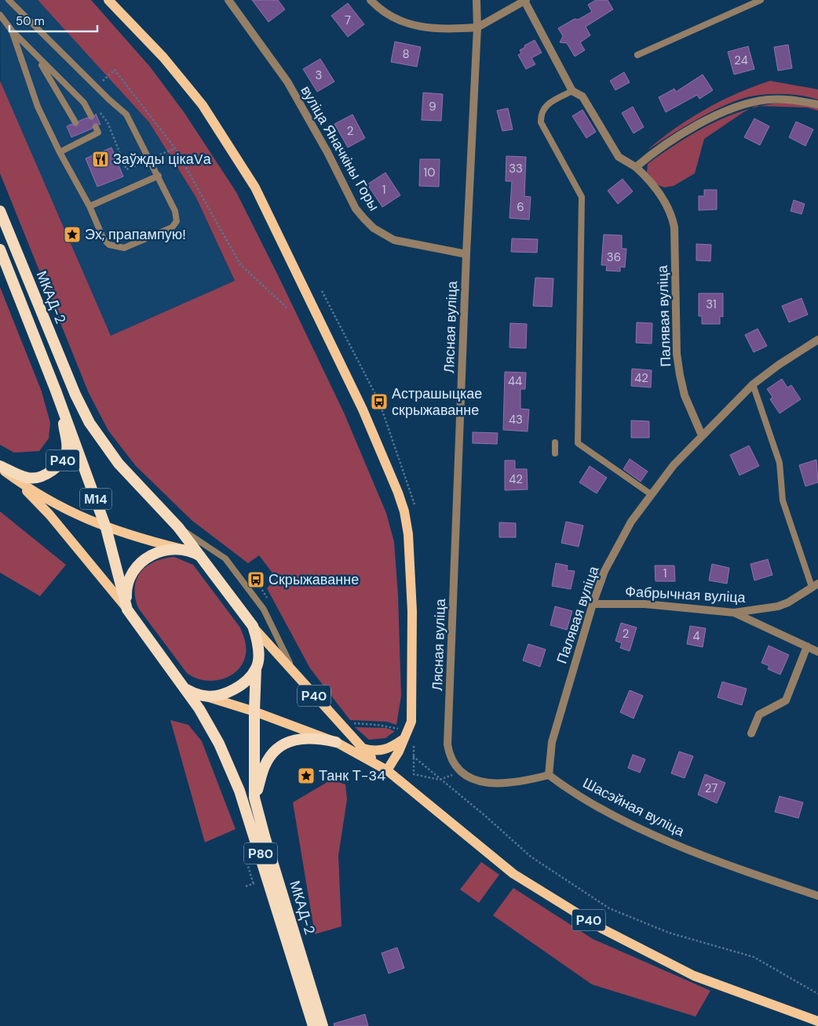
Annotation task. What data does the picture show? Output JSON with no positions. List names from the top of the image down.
{
  "streets": {
    "highway": [
      "МКАД-2",
      "Р40",
      "М14",
      "Р80"
    ],
    "street": [
      "вуліца Яначкіны Горы",
      "Палявая вуліца",
      "Лясная вуліца",
      "Фабрычная вуліца",
      "Шасэйная вуліца"
    ]
  },
  "crossings": [
    ["вуліца Яначкіны Горы", "Лясная вуліца"],
    ["МКАД-2", "Р40"],
    ["МКАД-2", "М14"],
    ["МКАД-2", "Р80"],
    ["Палявая вуліца", "Фабрычная вуліца"],
    ["Палявая вуліца", "Шасэйная вуліца"],
    ["Р40", "М14"],
    ["Р40", "Р80"],
    ["М14", "Р80"]
  ],
  "places": {
    "restaurant": ["Заўжды цікаVа"],
    "place": ["Эх, прапампую!", "Танк Т-34"],
    "bus stop": ["Астрашыцкае скрыжаванне", "Скрыжаванне"]
  },
  "house_numbers": [
    "7",
    "8",
    "24",
    "3",
    "9",
    "2",
    "33",
    "10",
    "1",
    "6",
    "36",
    "31",
    "42",
    "44",
    "43",
    "42",
    "1",
    "2",
    "4",
    "27"
  ],
  "scale_bar": "50 m"
}
